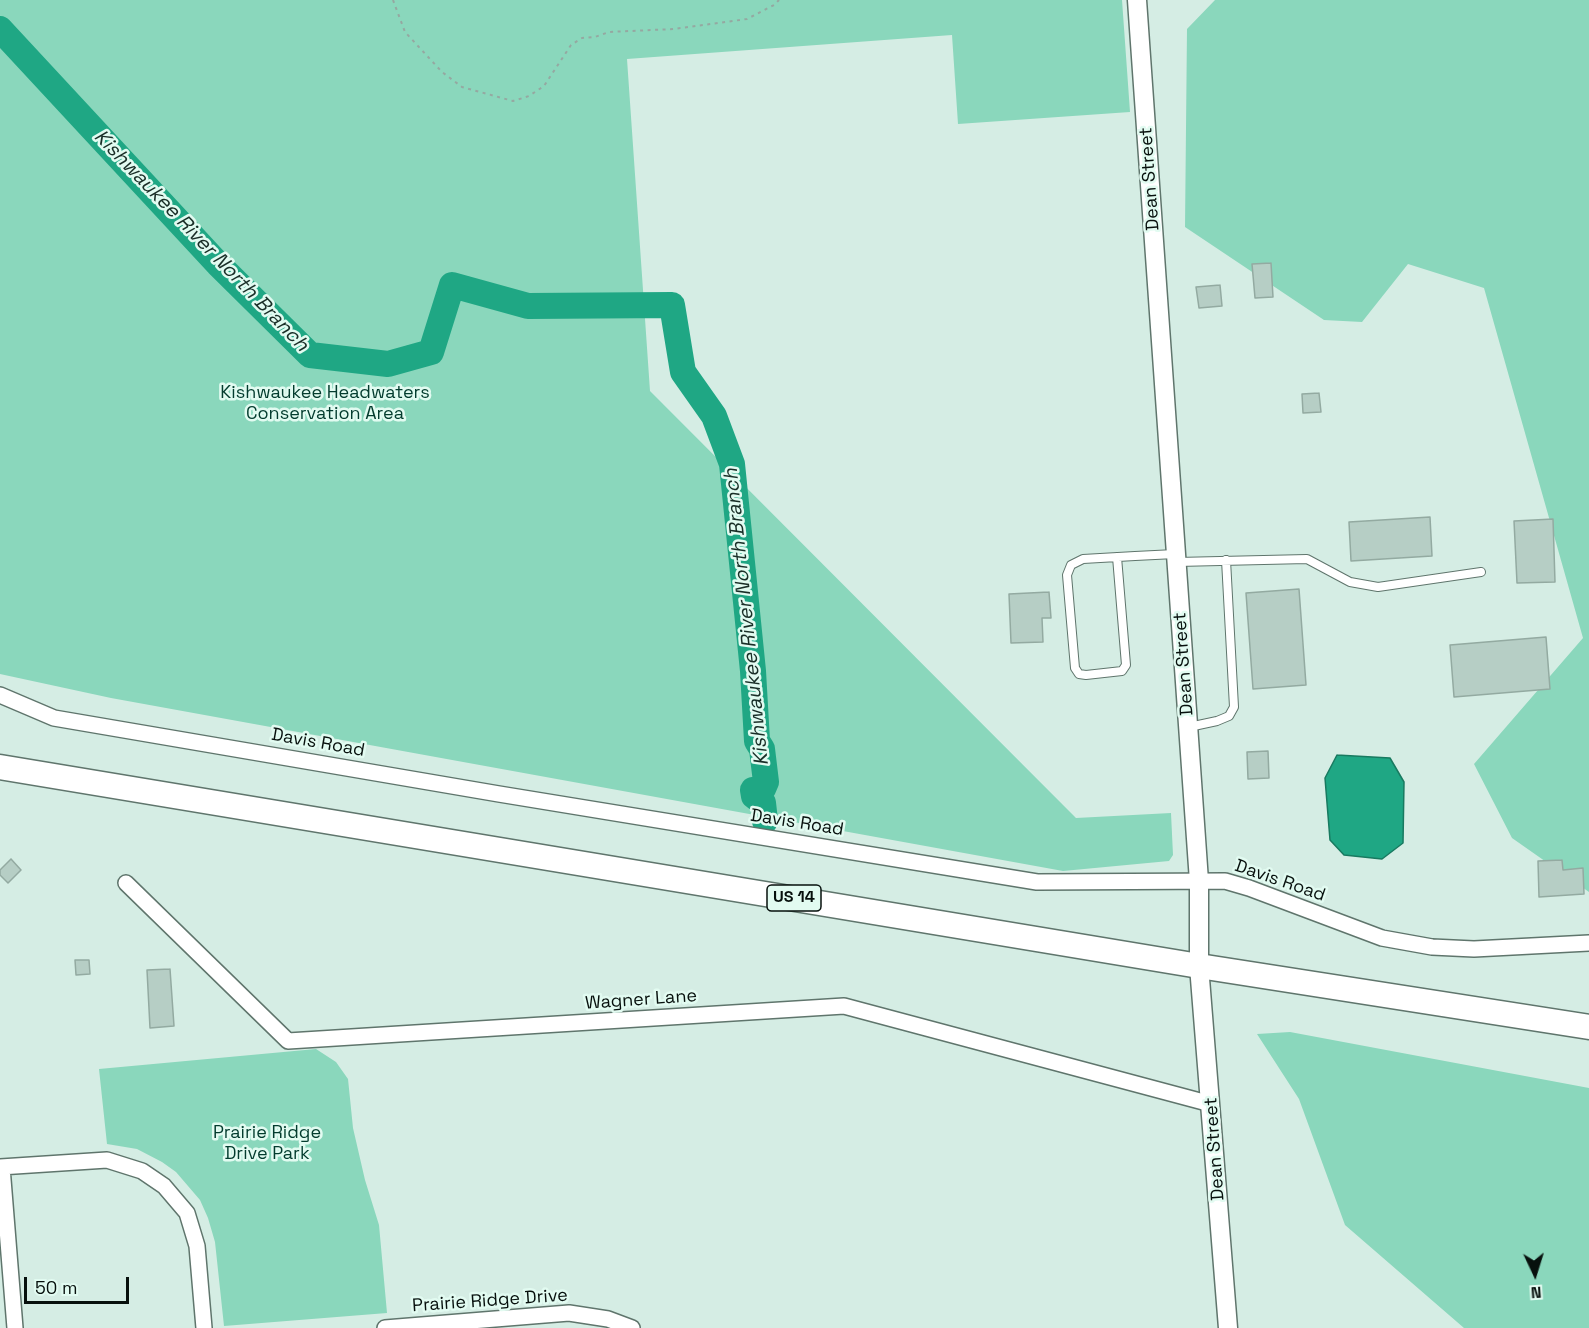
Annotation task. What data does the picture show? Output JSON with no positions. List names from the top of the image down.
{
  "streets": {
    "main road": ["US 14"],
    "street": [
      "Dean Street",
      "Davis Road",
      "Wagner Lane",
      "Prairie Ridge Drive"
    ]
  },
  "crossings": [
    ["Dean Street", "Davis Road"],
    ["Dean Street", "US 14"],
    ["Dean Street", "Wagner Lane"]
  ],
  "water": ["Kishwaukee River North Branch"],
  "parks": ["Kishwaukee Headwaters Conservation Area", "Prairie Ridge Drive Park"],
  "scale_bar": "50 m",
  "north": "bottom"
}
